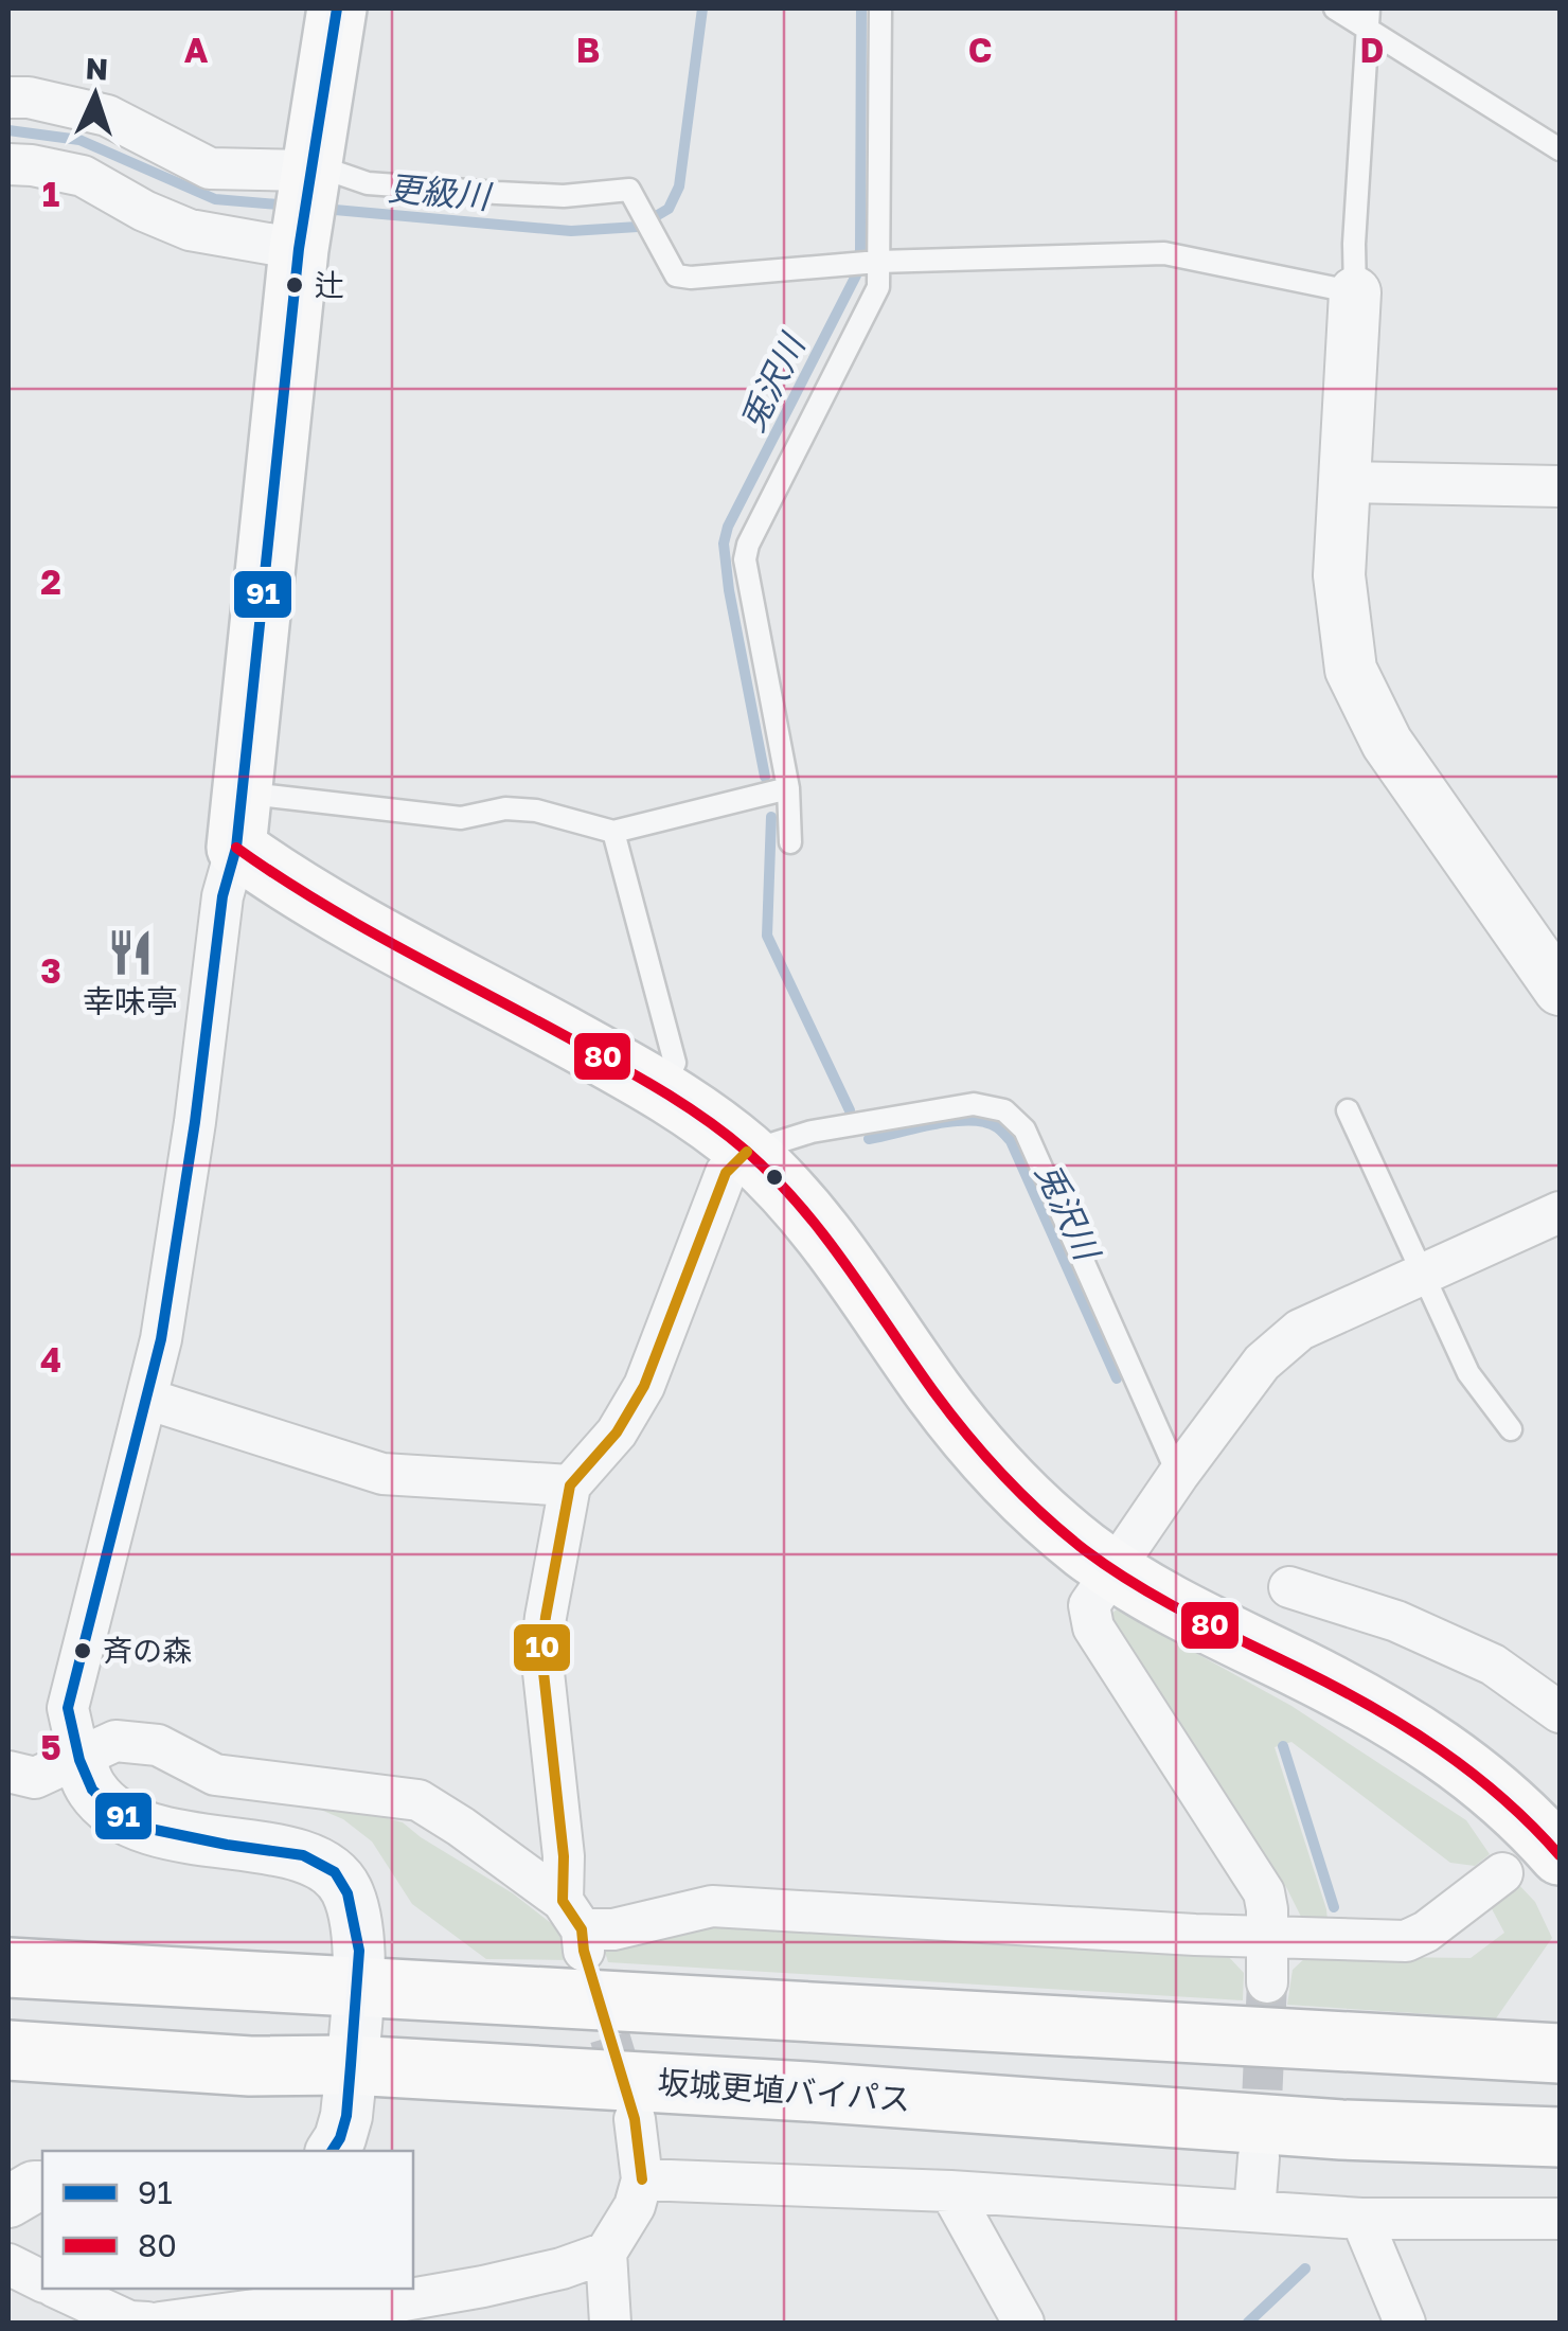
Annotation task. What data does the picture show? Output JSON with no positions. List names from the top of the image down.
{
  "streets": {
    "main road": ["坂城更埴バイパス"]
  },
  "water": ["更級川", "兎沢川"],
  "places": {
    "other": ["辻", "斉の森"],
    "restaurant": ["幸味亭"]
  },
  "lines": ["transit line 91", "transit line 80", "transit line 10"],
  "legend": ["91", "80"],
  "north": "top",
  "grid": {
    "columns": [
      "A",
      "B",
      "C",
      "D"
    ],
    "rows": [
      "1",
      "2",
      "3",
      "4",
      "5"
    ]
  }
}
